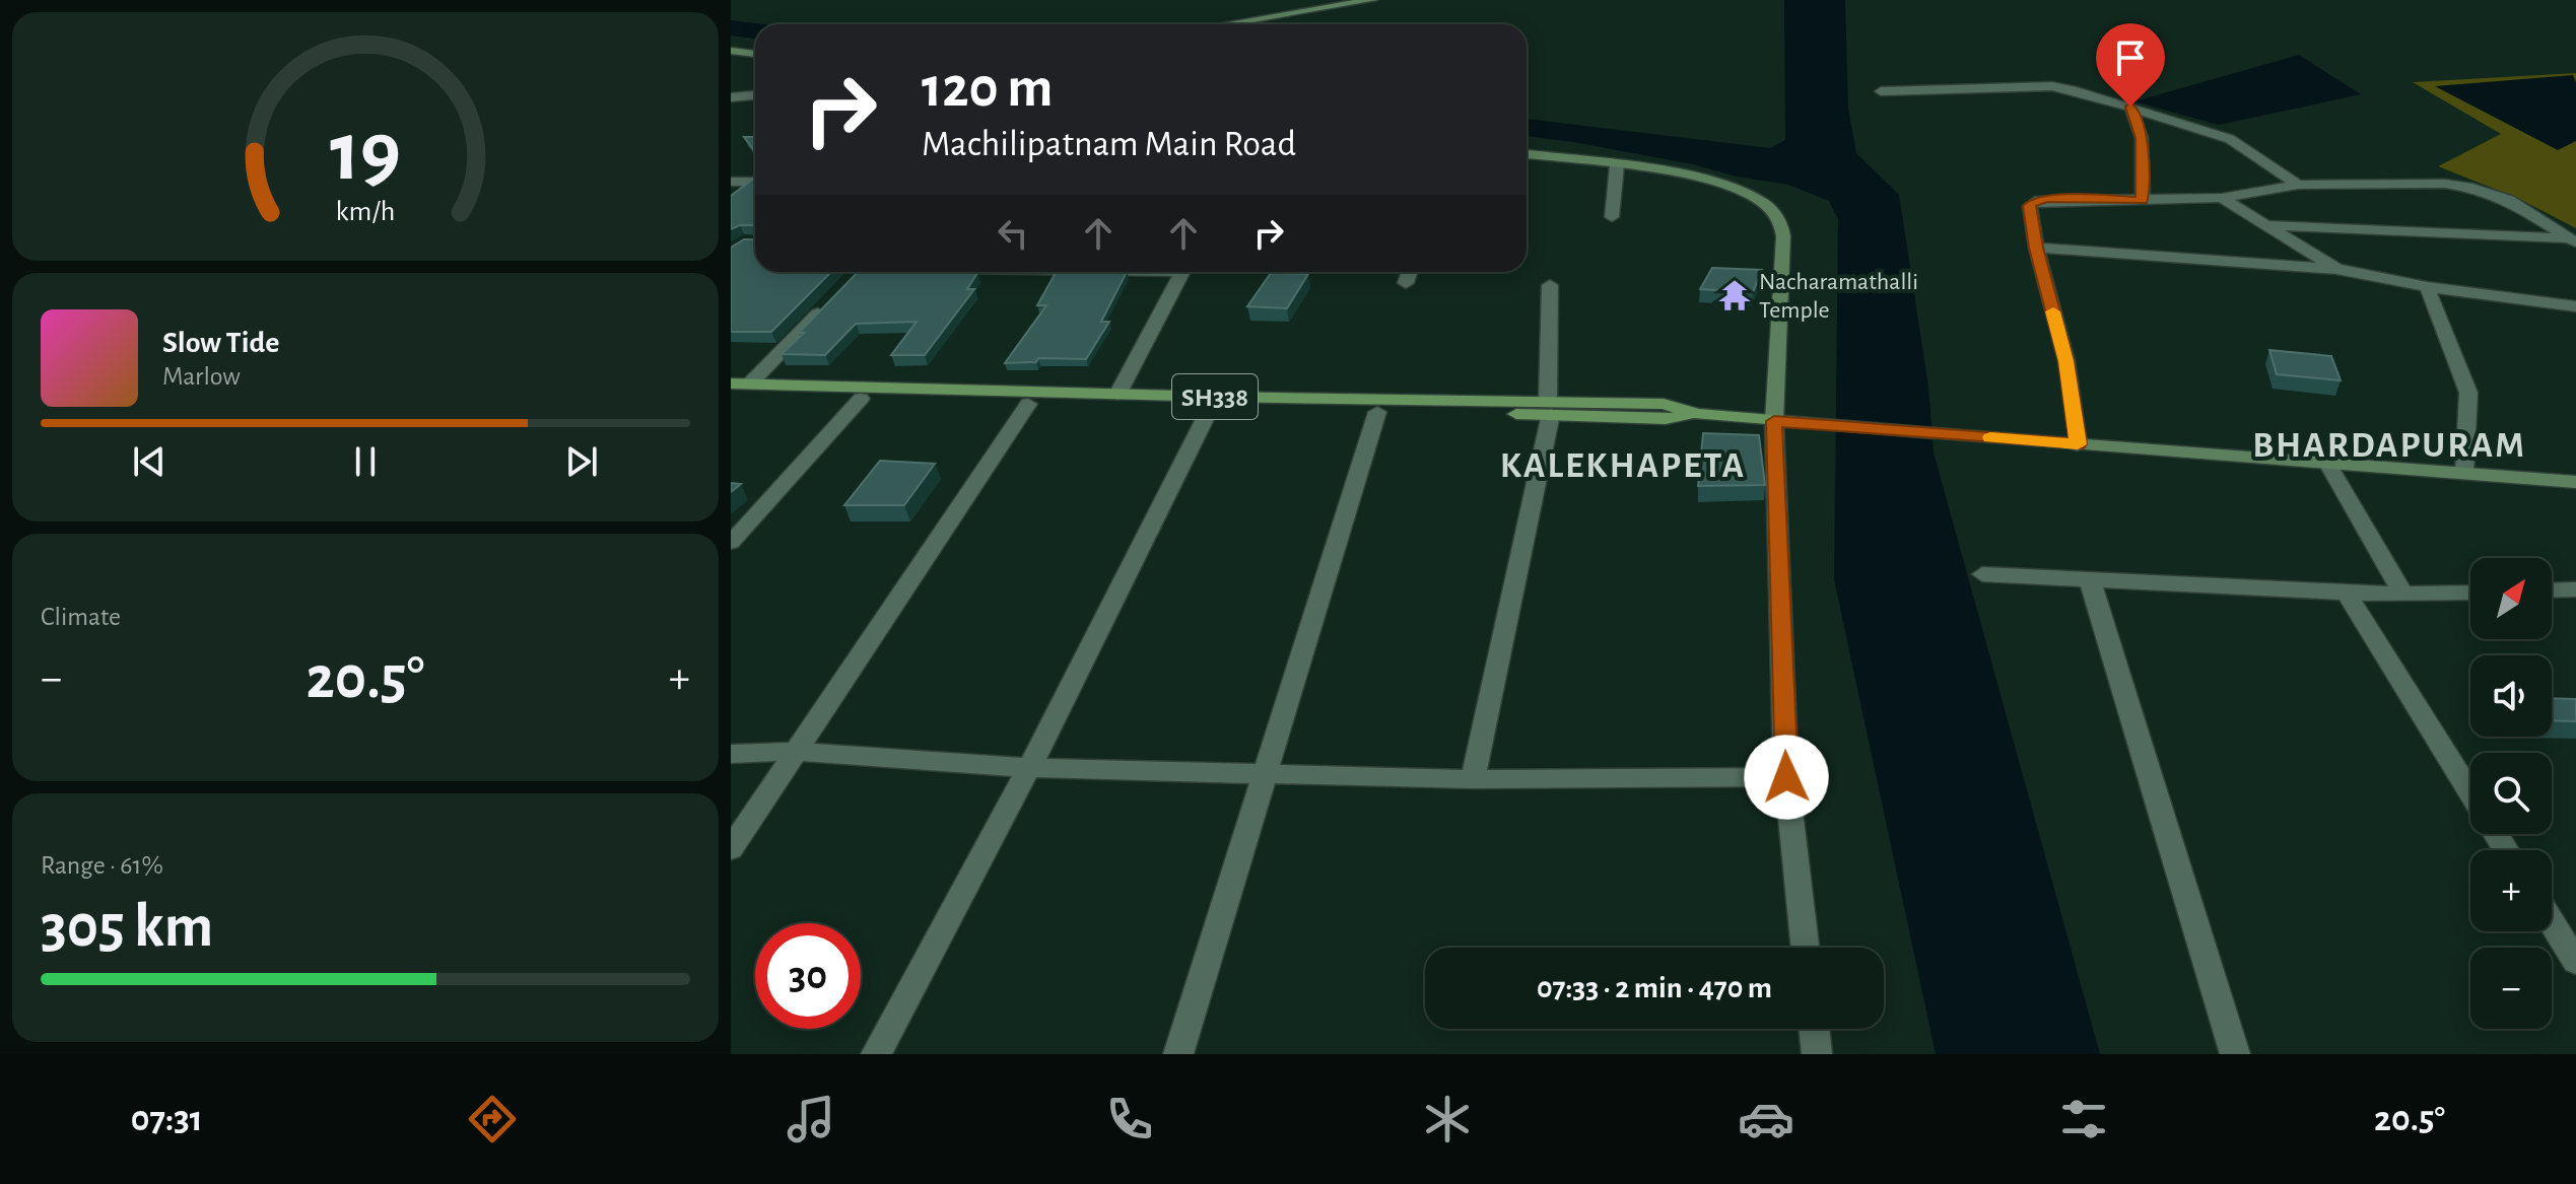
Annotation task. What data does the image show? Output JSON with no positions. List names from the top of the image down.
{
  "streets": {
    "main road": ["SH338"]
  },
  "districts": ["BHARDAPURAM", "KALEKHAPETA"],
  "places": {
    "temple": ["Nacharamathalli Temple"]
  },
  "north": "top right",
  "page": {
    "turn": ["120 m", "Machilipatnam Main Road"],
    "song": ["Slow Tide", "Marlow"],
    "tile": [
      "Climate",
      ["Range · 61%", "305 km"]
    ],
    "map_buttons": ["+", "−"],
    "heat": ["−", "20.5°", "+"],
    "limit": "30",
    "trip": "07:33 · 2 min · 470 m",
    "tabs": ["07:31", "20.5°"],
    "gauge": ["19", "km/h"]
  }
}
